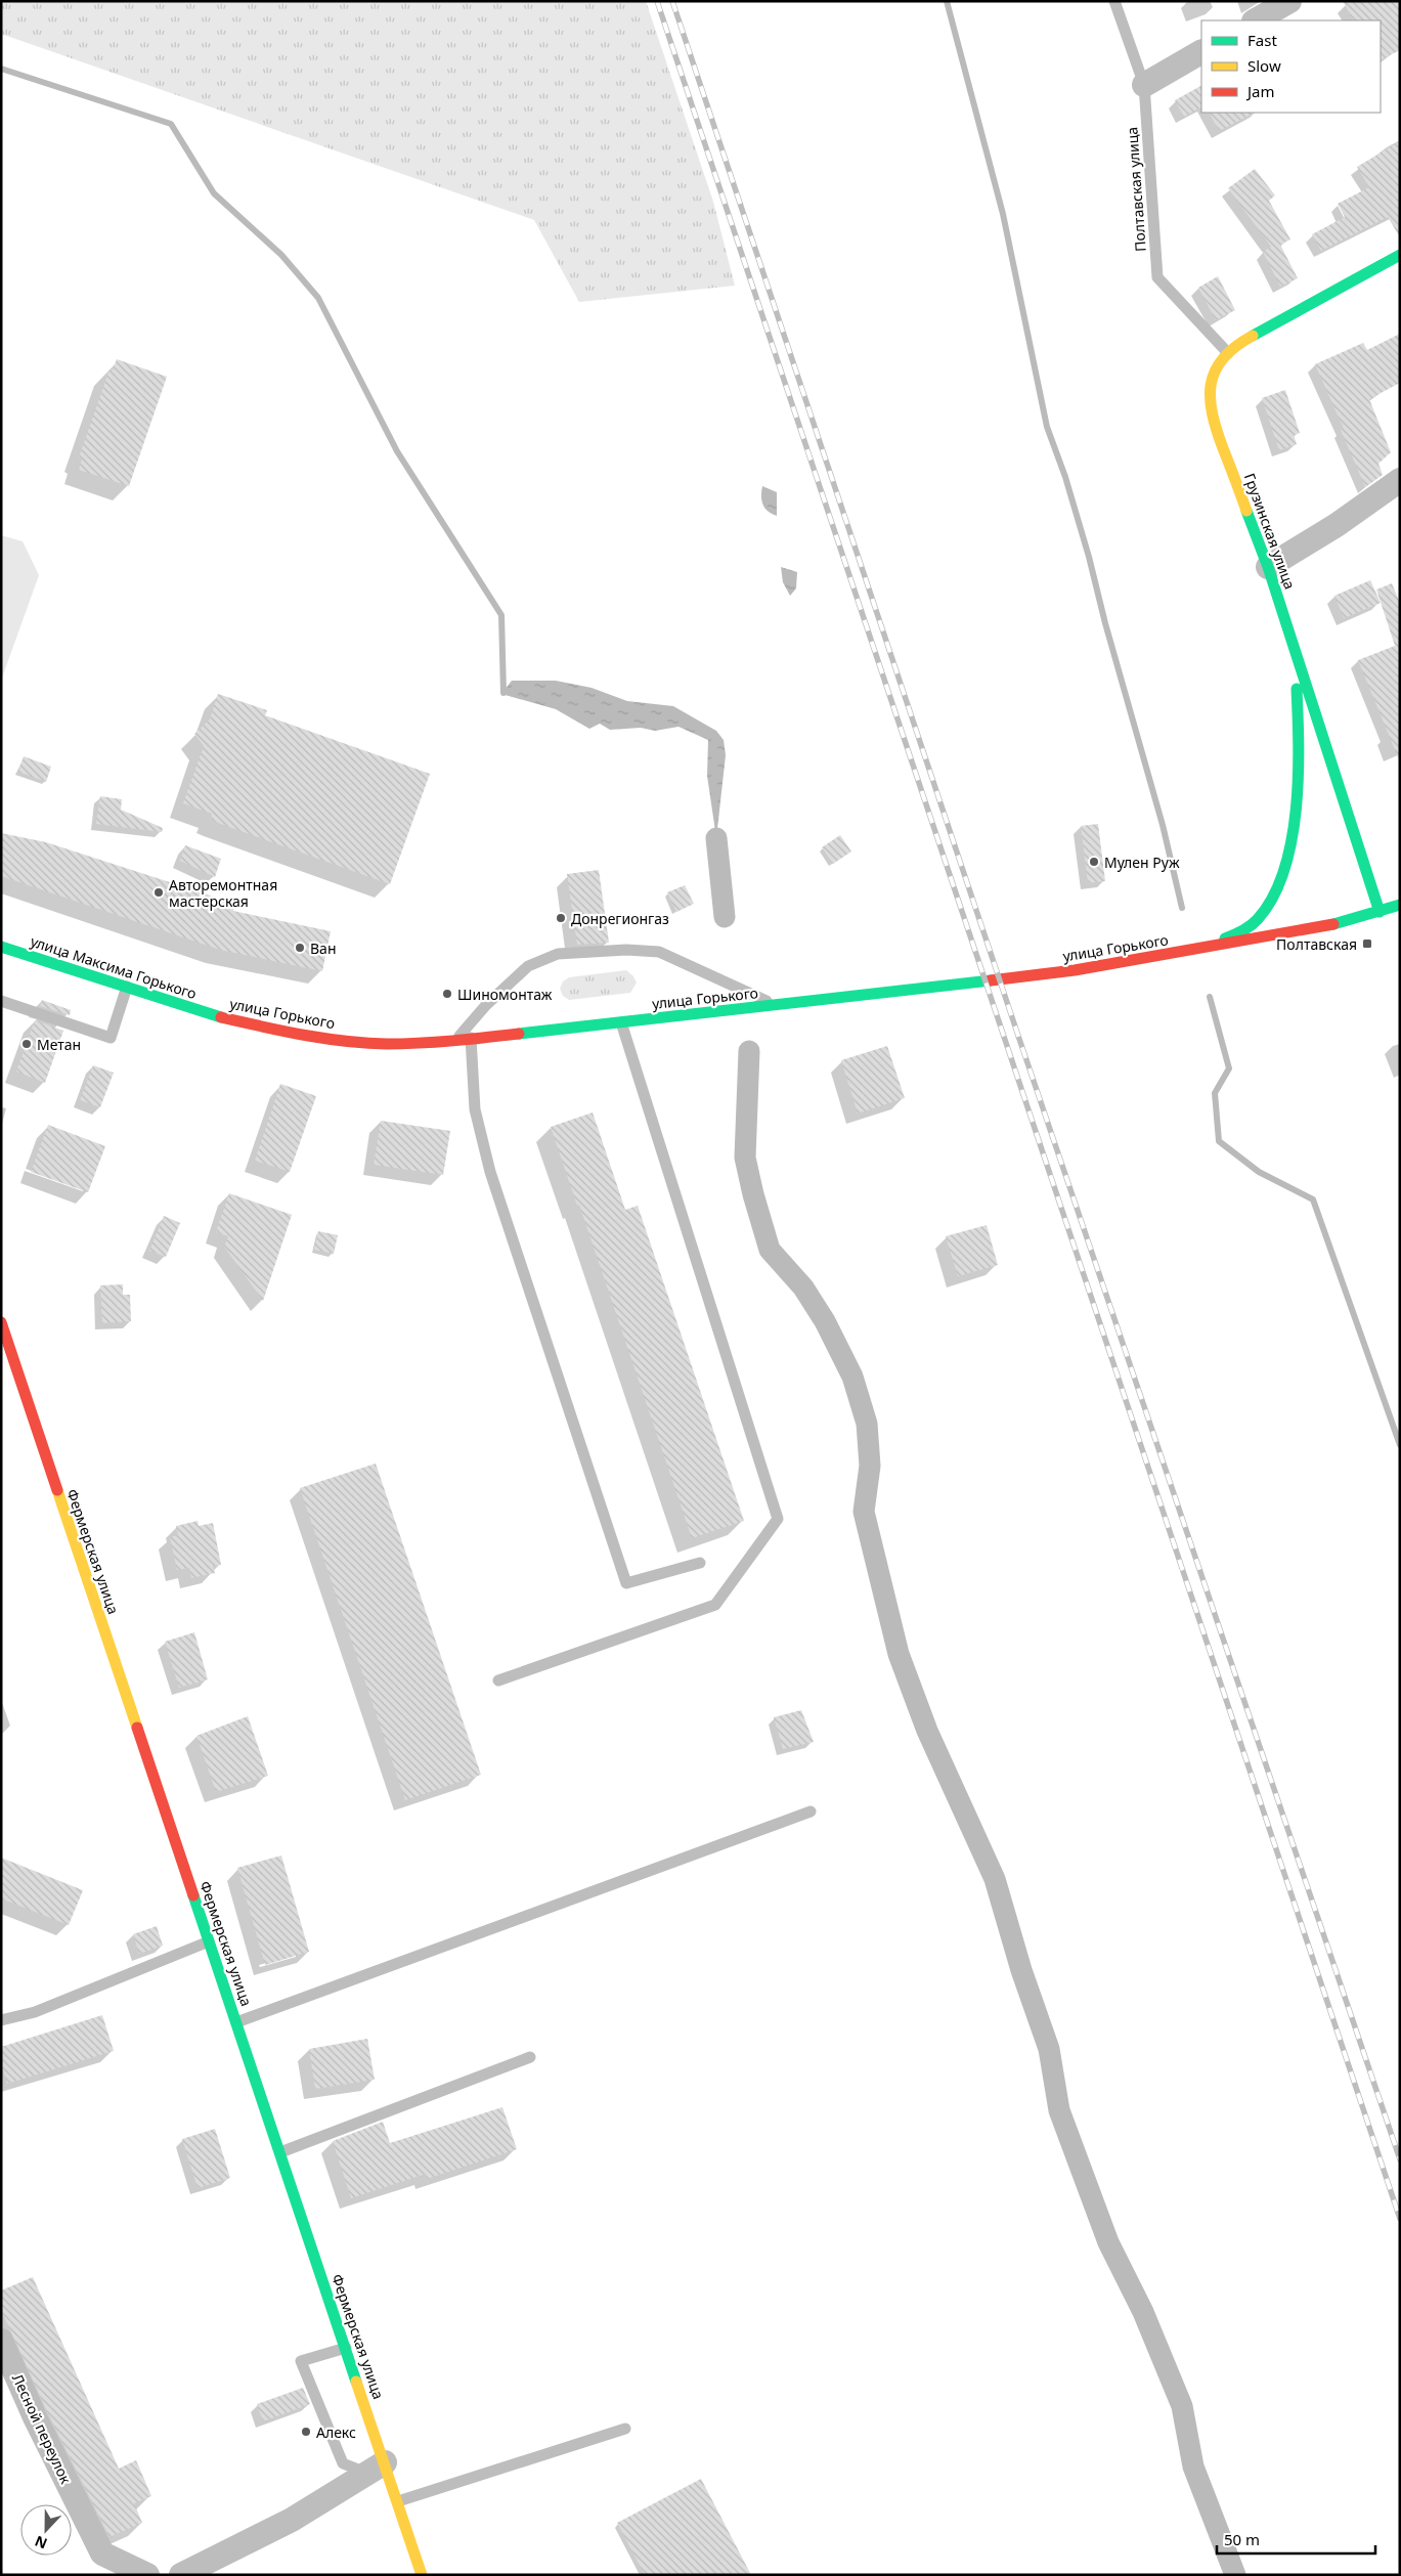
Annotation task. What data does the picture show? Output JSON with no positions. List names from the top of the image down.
{
  "streets": {
    "main road": [
      "Грузинская улица",
      "улица Горького",
      "улица Максима Горького",
      "Фермерская улица"
    ],
    "street": ["Лесной переулок"],
    "lane": ["Полтавская улица"]
  },
  "crossings": [
    ["Полтавская улица", "Грузинская улица"],
    ["улица Горького", "улица Максима Горького"]
  ],
  "places": {
    "other": [
      "Мулен Руж",
      "Авторемонтная мастерская",
      "Донрегионгаз",
      "Ван",
      "Шиномонтаж",
      "Метан",
      "Алекс"
    ],
    "transit": ["Полтавская"]
  },
  "legend": ["Fast", "Slow", "Jam"],
  "scale_bar": "50 m",
  "north": "bottom"
}
